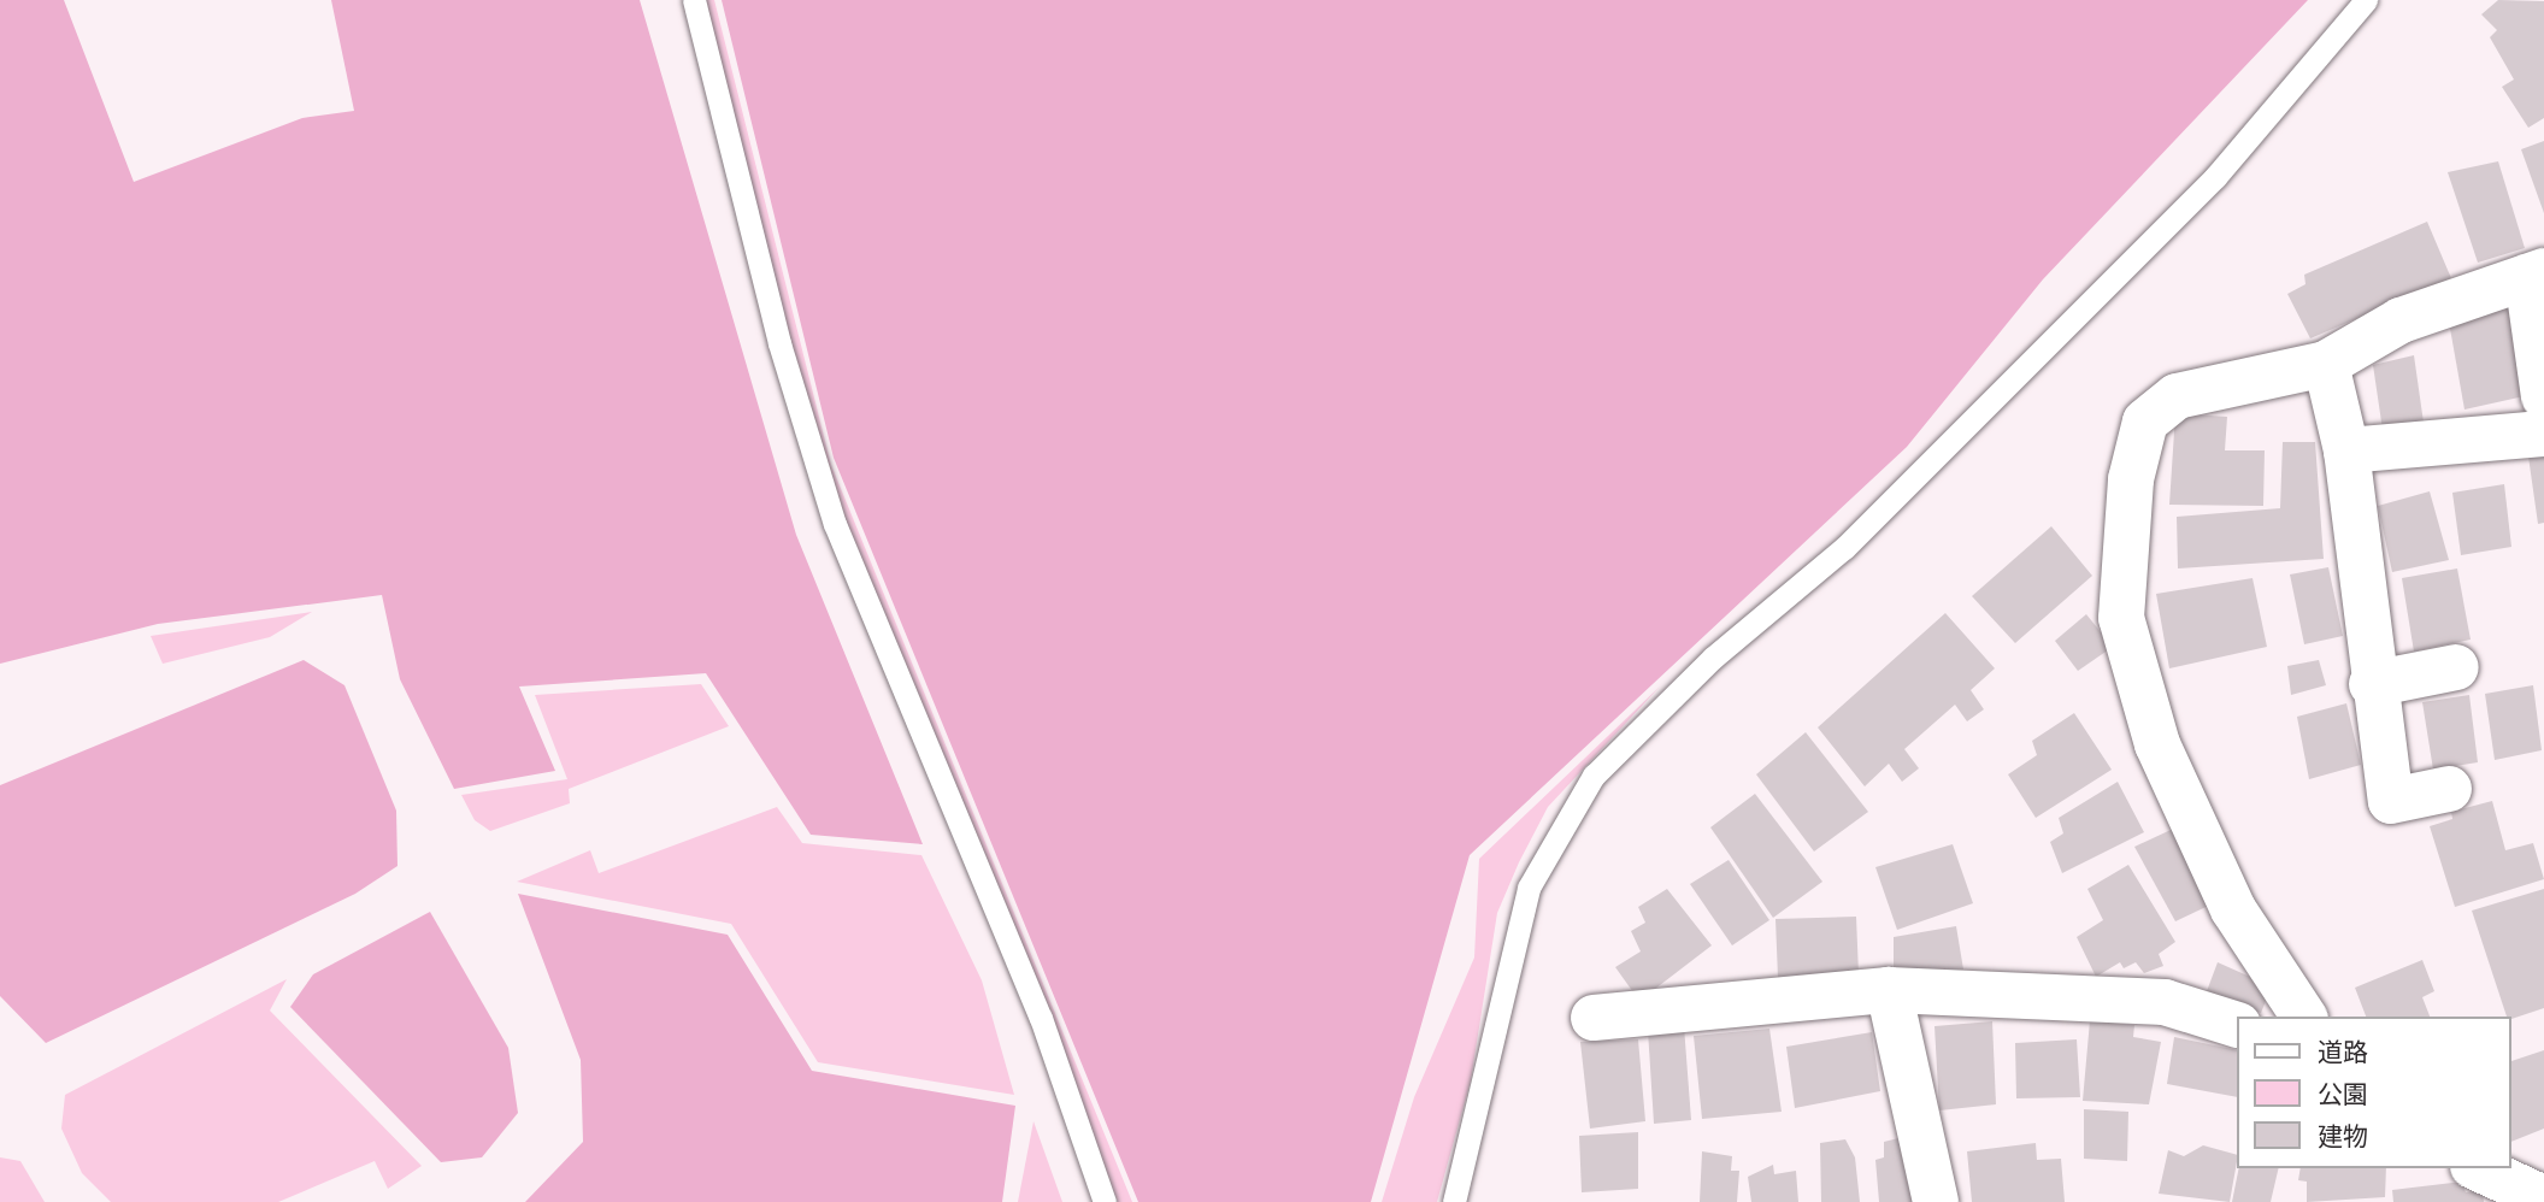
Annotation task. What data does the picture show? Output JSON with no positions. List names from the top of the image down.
{
  "legend": ["道路", "公園", "建物"]
}
